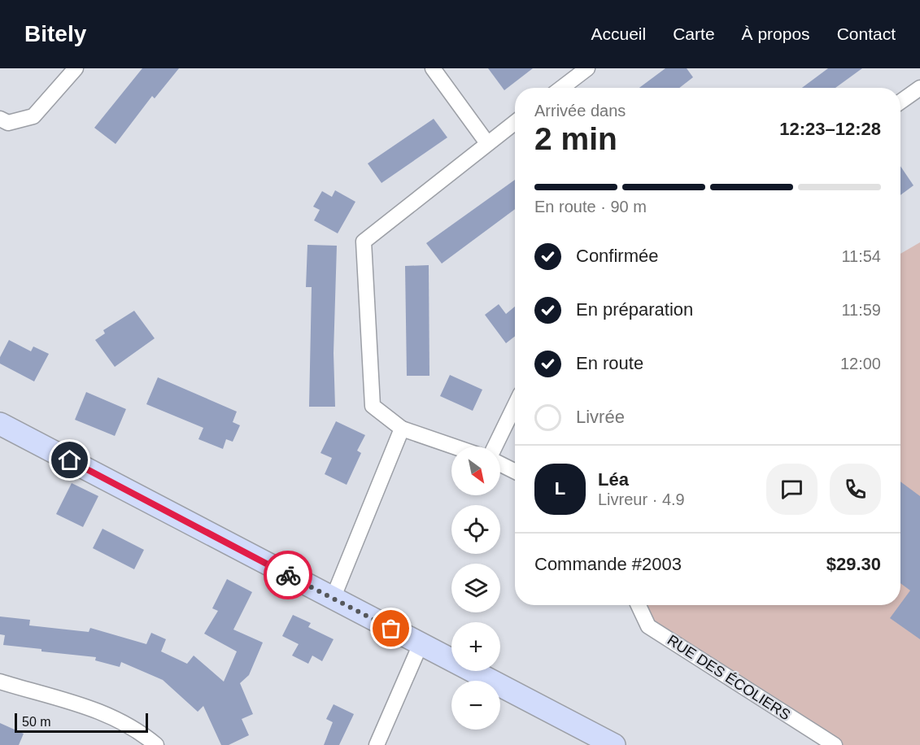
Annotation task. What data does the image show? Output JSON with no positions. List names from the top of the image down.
{
  "streets": {
    "street": ["RUE DES ÉCOLIERS"]
  },
  "scale_bar": "50 m",
  "north": "bottom right",
  "page": {
    "header": "Bitely",
    "nav": [
      "Accueil",
      "Carte",
      "À propos",
      "Contact"
    ],
    "heading": ["2 min", "Arrivée dans", "12:23–12:28"],
    "panel": [
      "Léa",
      "Livreur · 4.9",
      "Commande #2003",
      "$29.30"
    ],
    "bar": "En route · 90 m",
    "list": [
      ["Confirmée", "11:54"],
      ["En préparation", "11:59"],
      ["En route", "12:00"],
      "Livrée"
    ],
    "map_buttons": ["+", "−"],
    "round": "L",
    "scale": "50 m"
  }
}
